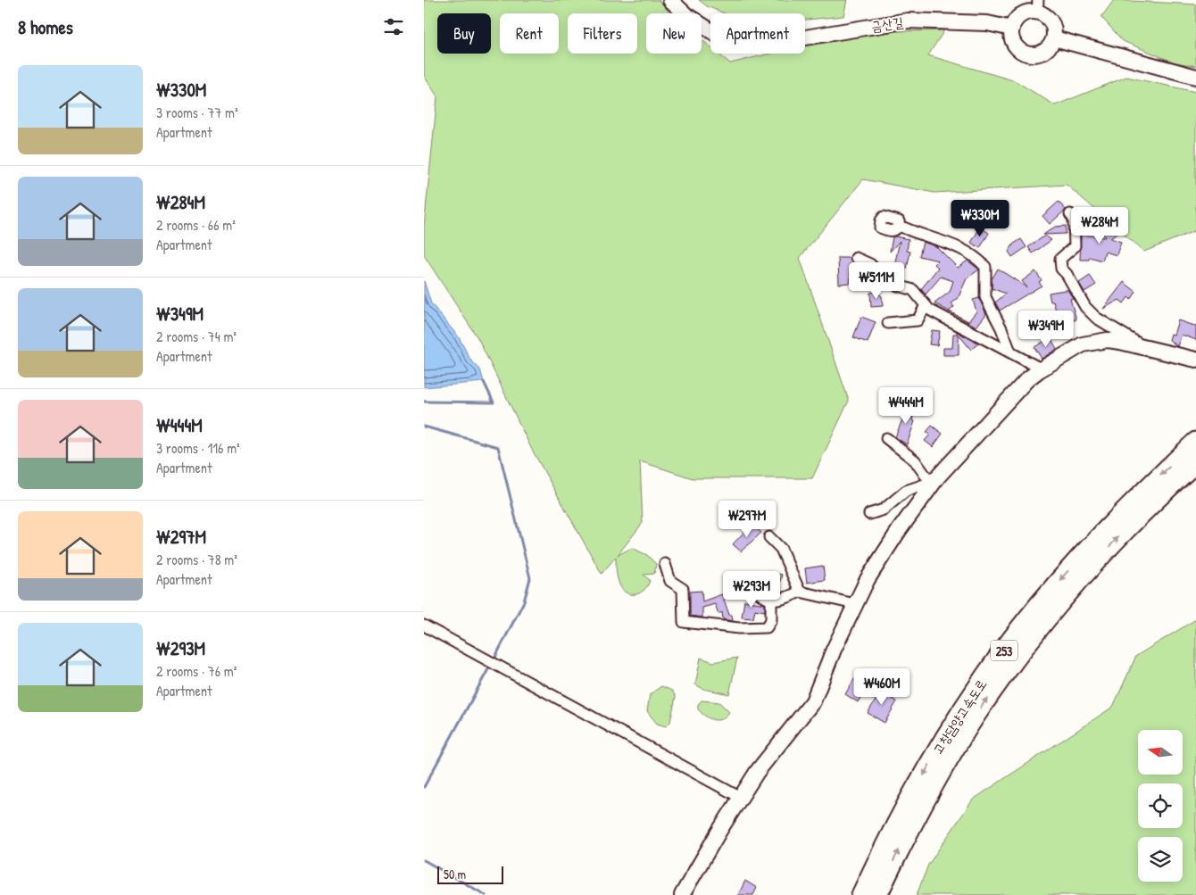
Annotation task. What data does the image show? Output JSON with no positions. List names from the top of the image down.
{
  "streets": {
    "highway": ["253", "고창담양고속도로"],
    "street": ["금산길"]
  },
  "scale_bar": "50 m",
  "north": "left",
  "page": {
    "heading": "8 homes",
    "chip": [
      "Buy",
      "Rent",
      "Filters",
      "New",
      "Apartment"
    ],
    "list": [
      {
        "name": "₩330M",
        "note": "3 rooms · 77 m² · Apartment"
      },
      {
        "name": "₩284M",
        "note": "2 rooms · 66 m² · Apartment"
      },
      {
        "name": "₩349M",
        "note": "2 rooms · 74 m² · Apartment"
      },
      {
        "name": "₩444M",
        "note": "3 rooms · 116 m² · Apartment"
      },
      {
        "name": "₩297M",
        "note": "2 rooms · 78 m² · Apartment"
      },
      {
        "name": "₩293M",
        "note": "2 rooms · 76 m² · Apartment"
      }
    ],
    "price": [
      "₩330M",
      "₩284M",
      "₩511M",
      "₩349M",
      "₩444M",
      "₩297M",
      "₩293M",
      "₩460M"
    ],
    "scale": "50 m"
  }
}
